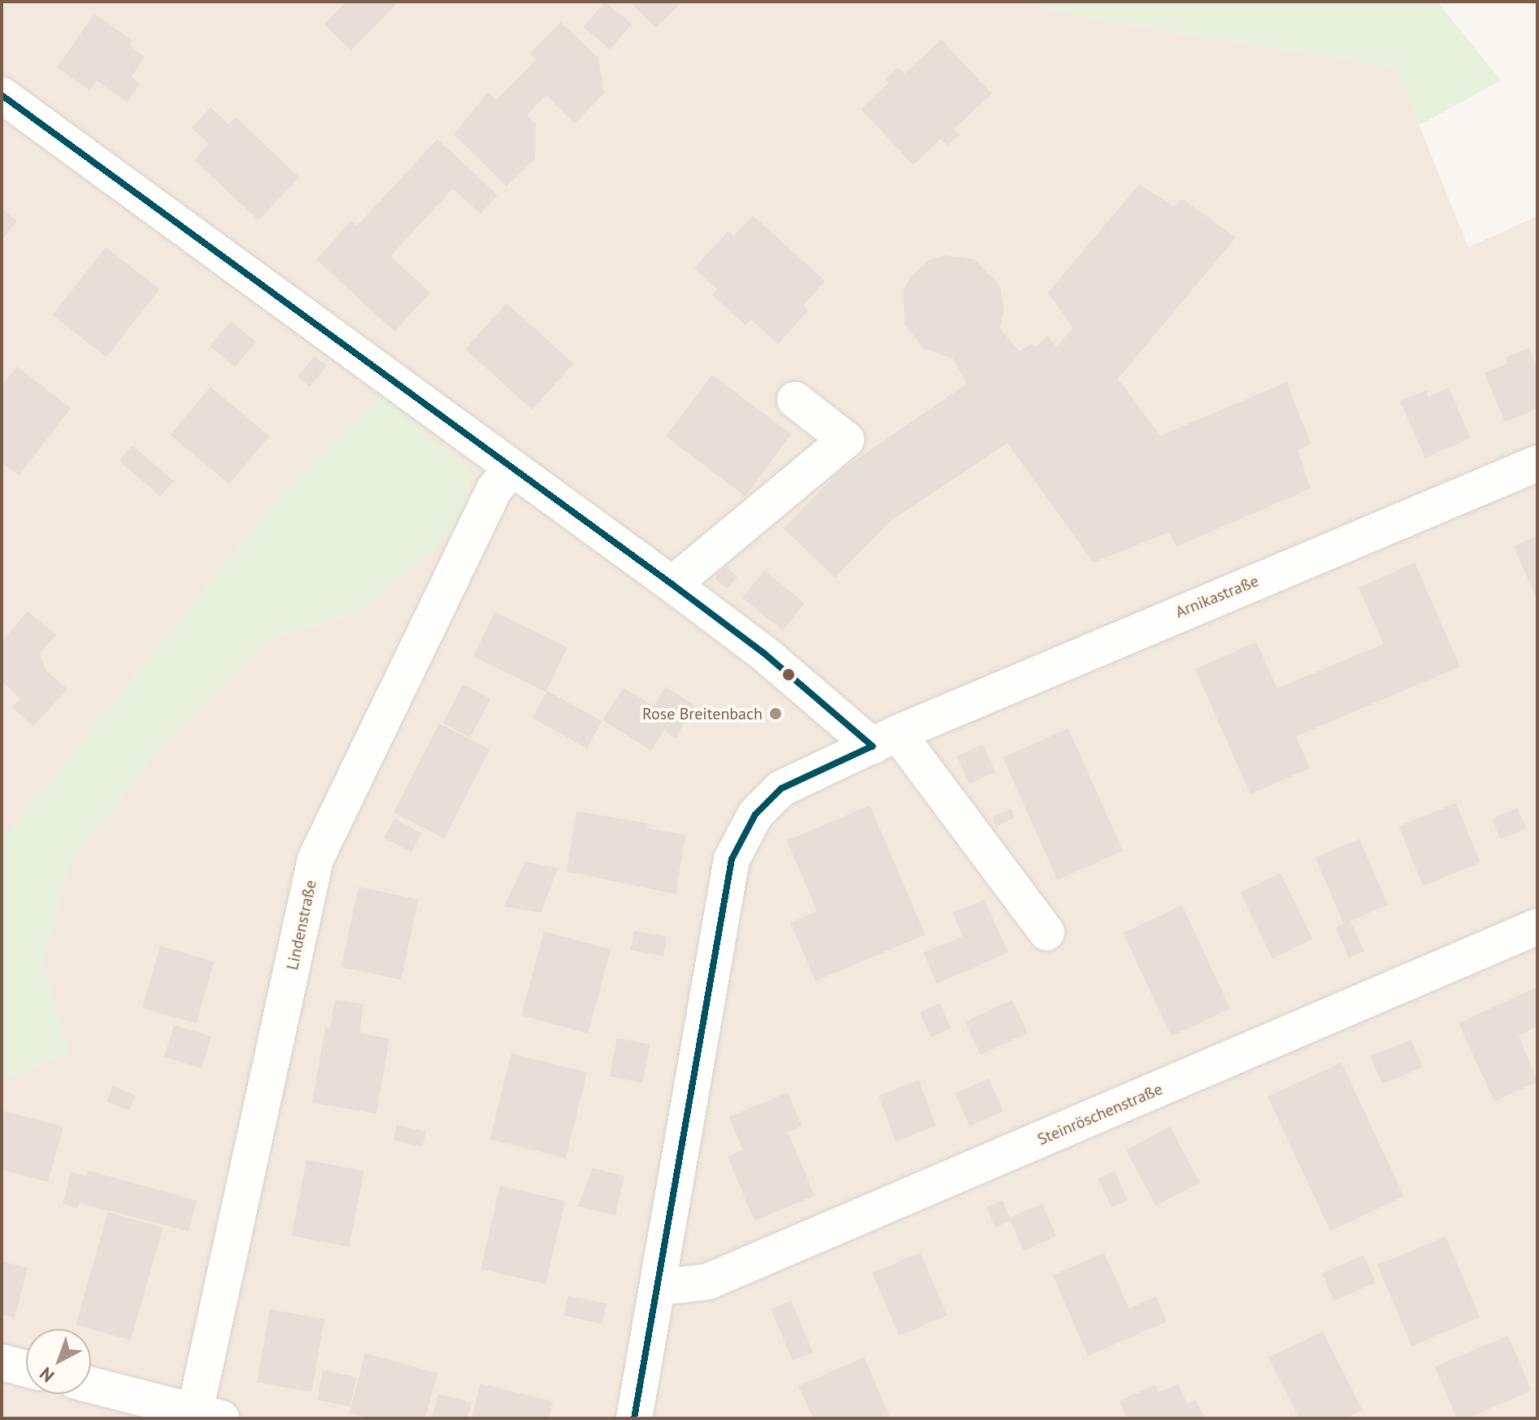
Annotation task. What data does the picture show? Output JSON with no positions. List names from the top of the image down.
{
  "streets": {
    "street": ["Arnikastraße", "Lindenstraße", "Steinröschenstraße"]
  },
  "crossings": [
    ["Arnikastraße", "Steinröschenstraße"]
  ],
  "places": ["Rose Breitenbach"],
  "north": "bottom left"
}
